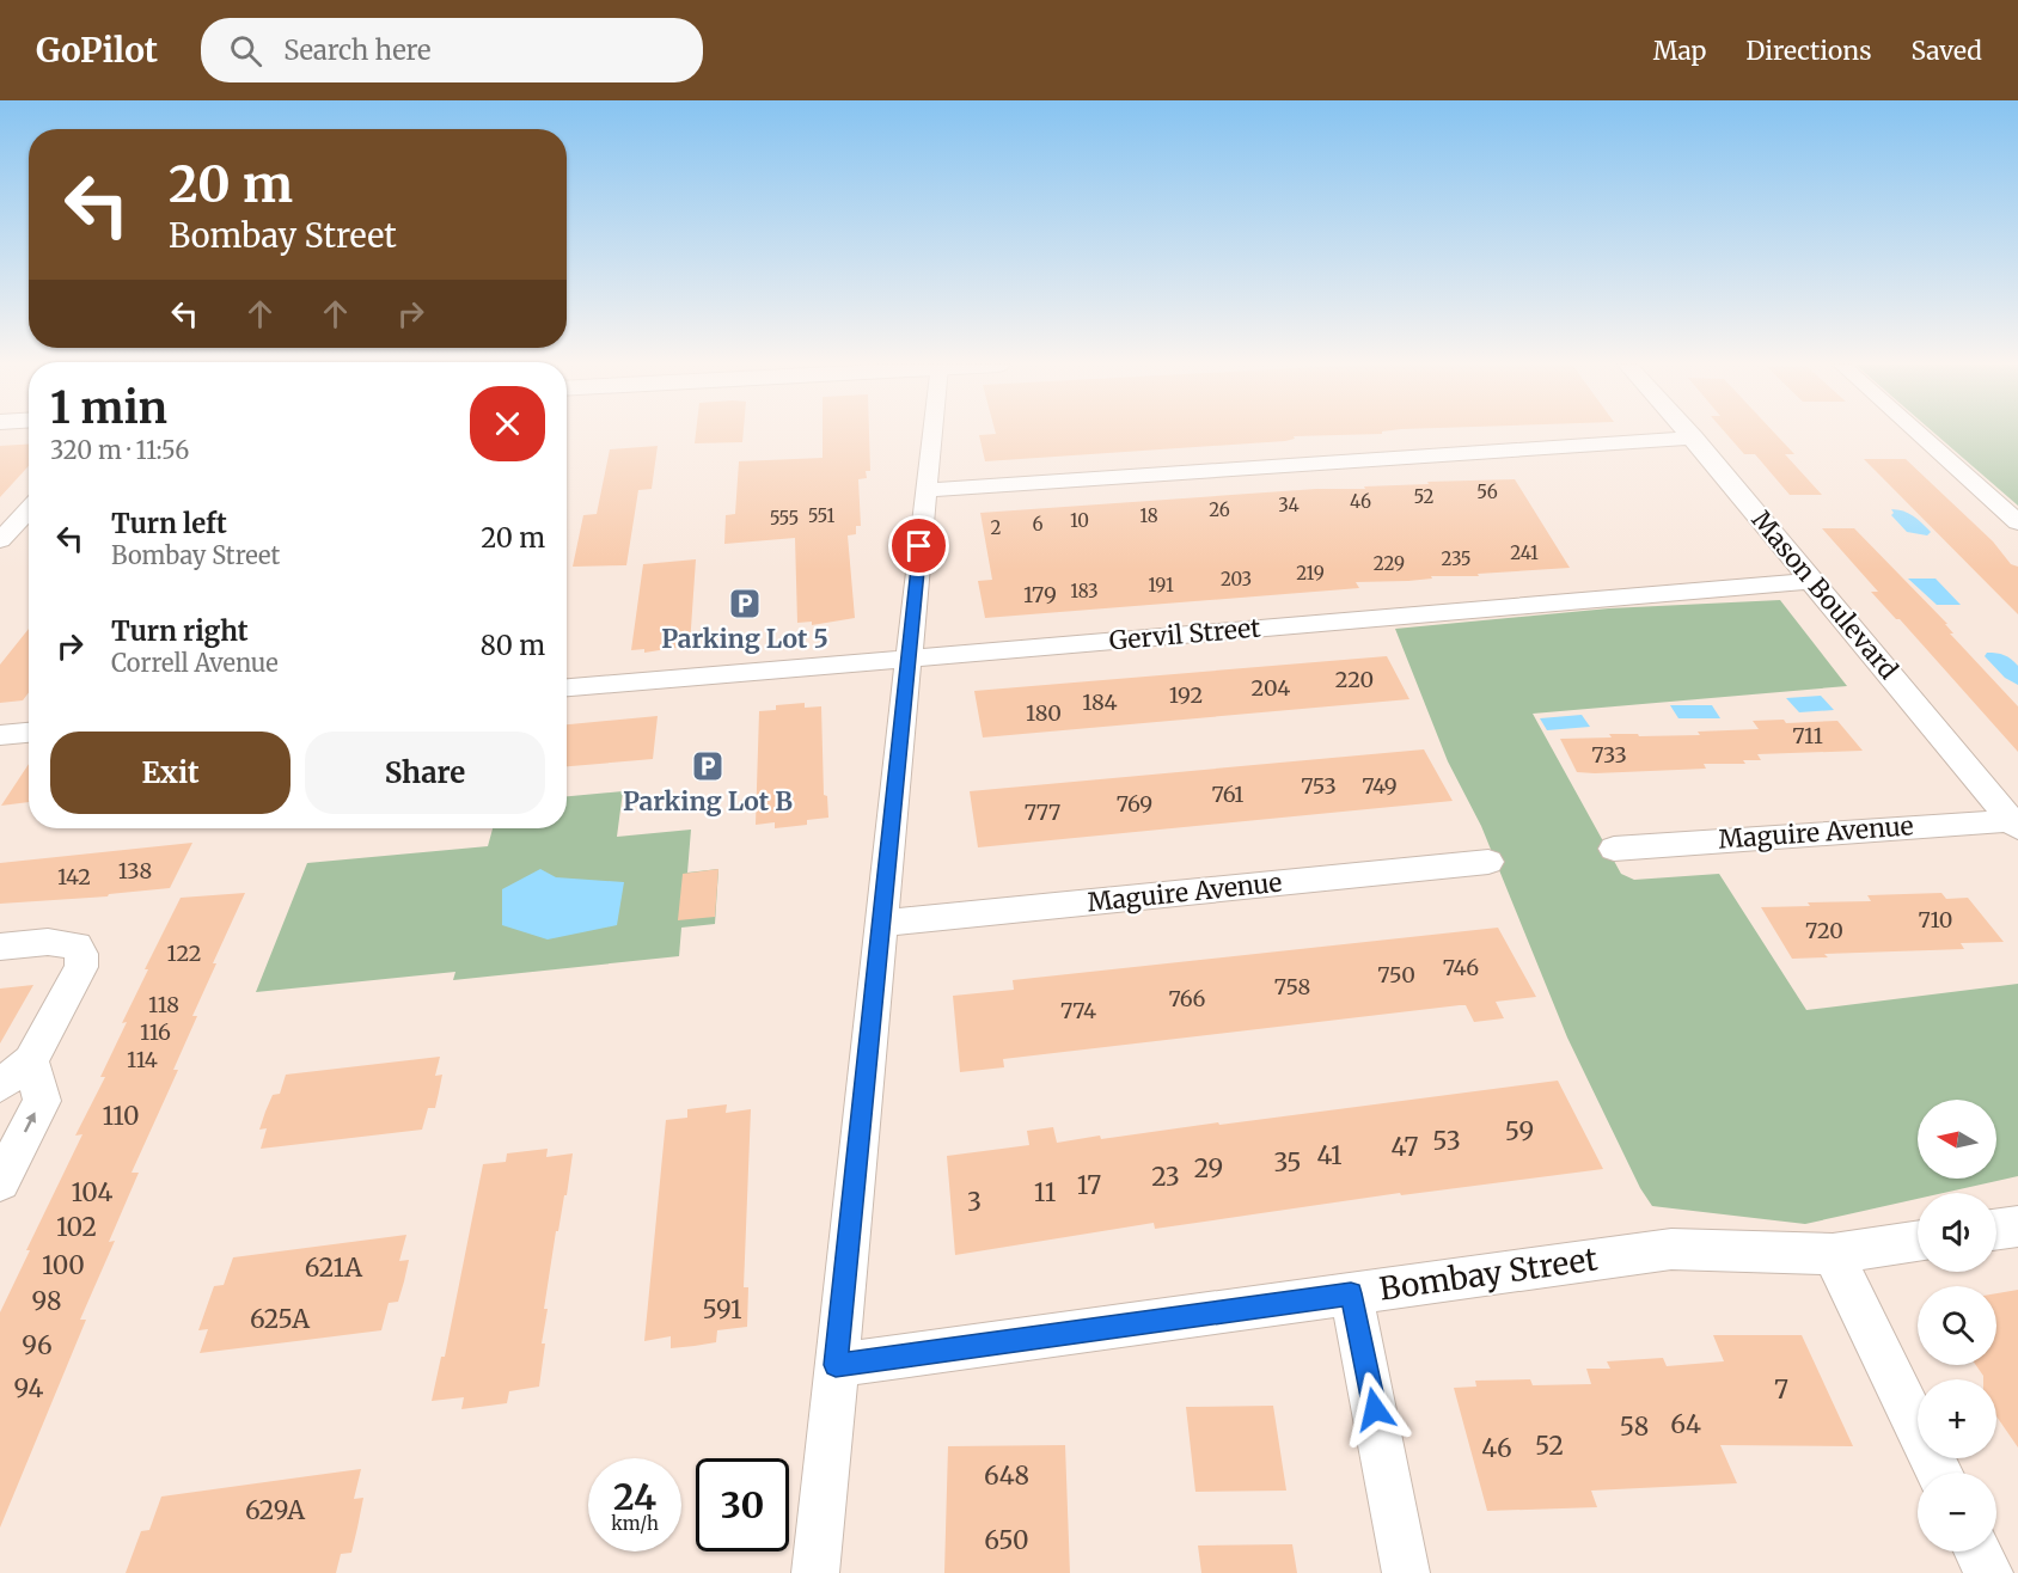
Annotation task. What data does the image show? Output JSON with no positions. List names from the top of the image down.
{
  "streets": {
    "street": [
      "Mason Boulevard",
      "Gervil Street",
      "Maguire Avenue",
      "Bombay Street"
    ]
  },
  "crossings": [
    ["Mason Boulevard", "Gervil Street"],
    ["Mason Boulevard", "Maguire Avenue"]
  ],
  "places": {
    "parking": ["Parking Lot 5", "Parking Lot B"]
  },
  "house_numbers": [
    "56",
    "52",
    "46",
    "34",
    "26",
    "551",
    "18",
    "555",
    "10",
    "6",
    "2",
    "241",
    "235",
    "229",
    "219",
    "203",
    "191",
    "183",
    "179",
    "220",
    "204",
    "192",
    "184",
    "180",
    "711",
    "733",
    "753",
    "749",
    "761",
    "769",
    "777",
    "138",
    "142",
    "710",
    "720",
    "122",
    "746",
    "750",
    "758",
    "766",
    "118",
    "774",
    "116",
    "114",
    "110",
    "59",
    "53",
    "47",
    "41",
    "35",
    "29",
    "23",
    "17",
    "104",
    "11",
    "3",
    "102",
    "100",
    "621A",
    "98",
    "591",
    "625A",
    "96",
    "94",
    "7",
    "64",
    "58",
    "52",
    "46",
    "648",
    "629A",
    "650"
  ],
  "north": "left",
  "page": {
    "header": "GoPilot",
    "search": "Search here",
    "nav": ["Map", "Directions", "Saved"],
    "turn": ["20 m", "Bombay Street"],
    "heading": ["1 min", "320 m · 11:56"],
    "list": [
      {
        "name": "Turn left",
        "note": "Bombay Street",
        "value": "20 m"
      },
      {
        "name": "Turn right",
        "note": "Correll Avenue",
        "value": "80 m"
      }
    ],
    "buttons": ["Exit", "Share"],
    "map_buttons": ["+", "−"],
    "speed": "24 km/h",
    "limit": "30"
  }
}
